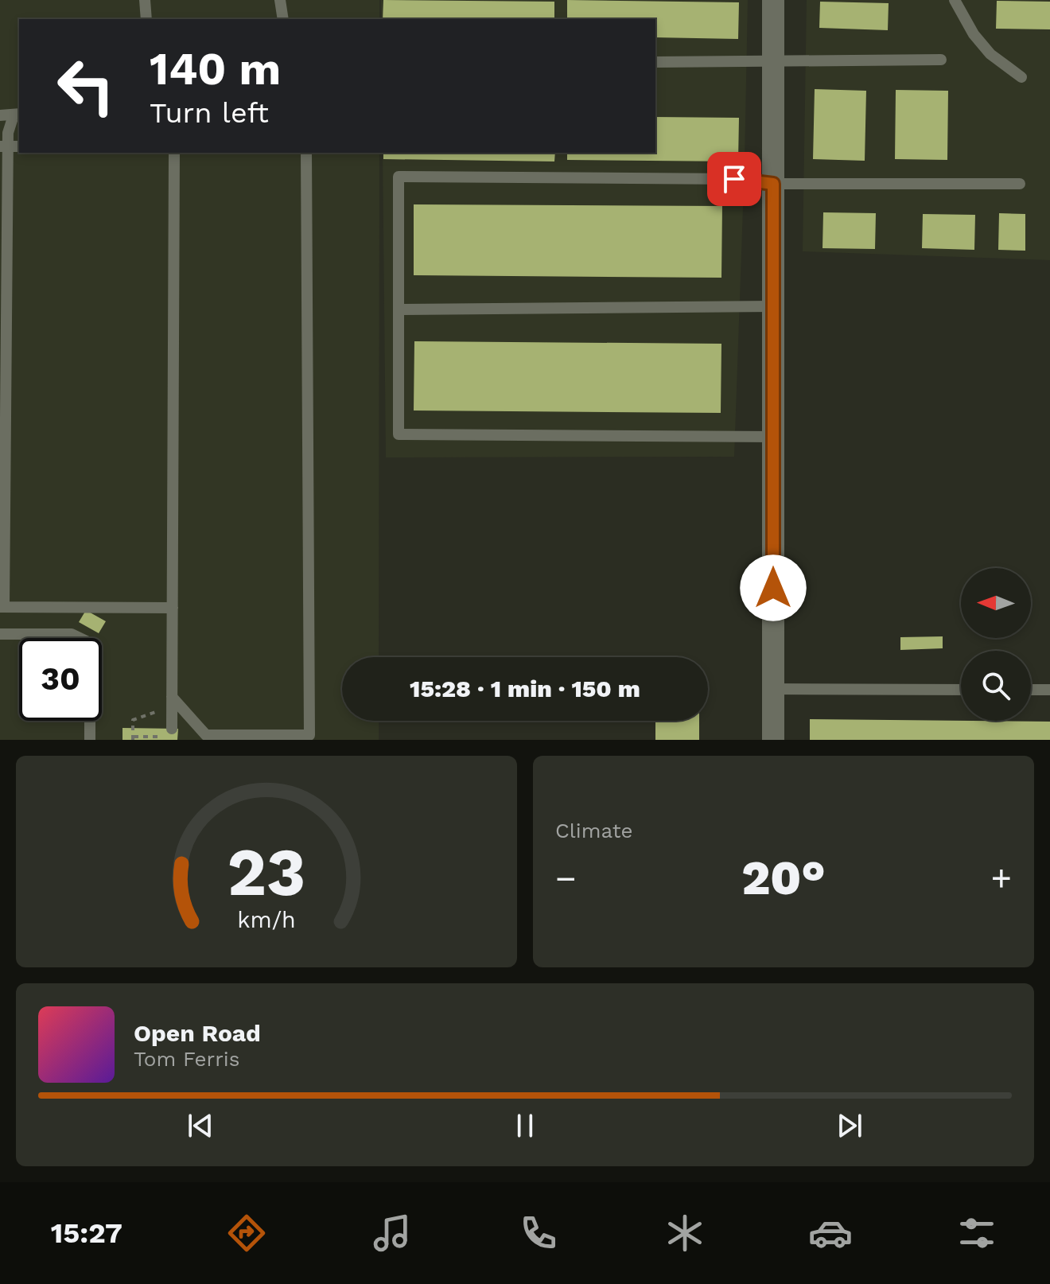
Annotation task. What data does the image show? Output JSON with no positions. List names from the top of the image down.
{
  "north": "left",
  "page": {
    "turn": ["140 m", "Turn left"],
    "limit": "30",
    "trip": "15:28 · 1 min · 150 m",
    "tile": "Climate",
    "heat": ["−", "20°", "+"],
    "song": ["Open Road", "Tom Ferris"],
    "tabs": "15:27",
    "gauge": ["23", "km/h"]
  }
}
